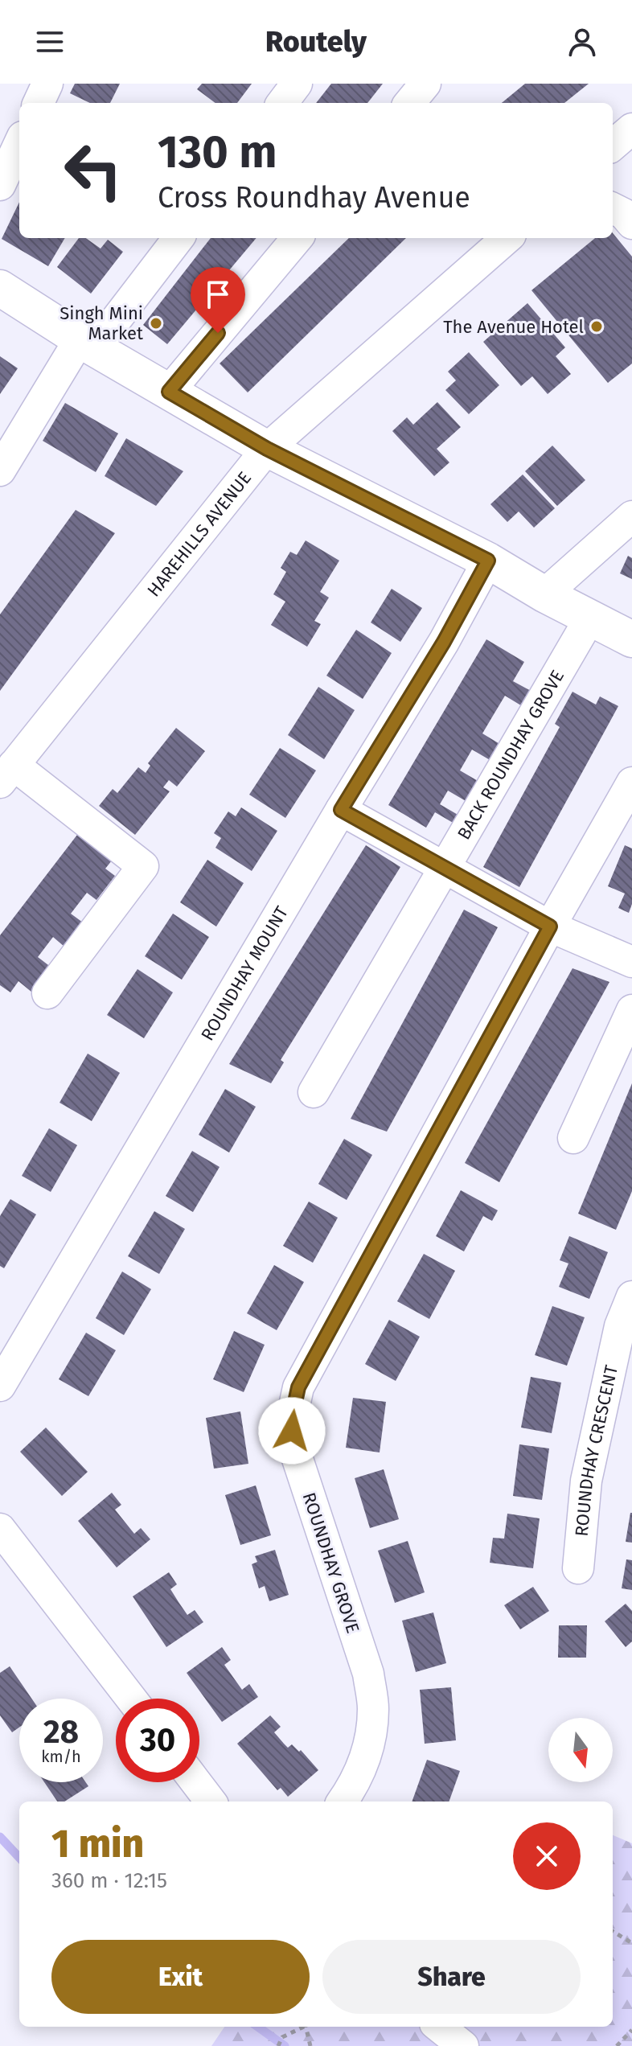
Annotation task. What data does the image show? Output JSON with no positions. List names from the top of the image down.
{
  "streets": {
    "street": [
      "HAREHILLS AVENUE",
      "BACK ROUNDHAY GROVE",
      "ROUNDHAY MOUNT",
      "ROUNDHAY CRESCENT",
      "ROUNDHAY GROVE"
    ]
  },
  "places": ["Singh Mini Market", "The Avenue Hotel"],
  "north": "bottom",
  "page": {
    "header": "Routely",
    "turn": ["130 m", "Cross Roundhay Avenue"],
    "speed": "28 km/h",
    "limit": "30",
    "heading": ["1 min", "360 m · 12:15"],
    "buttons": ["Exit", "Share"]
  }
}
